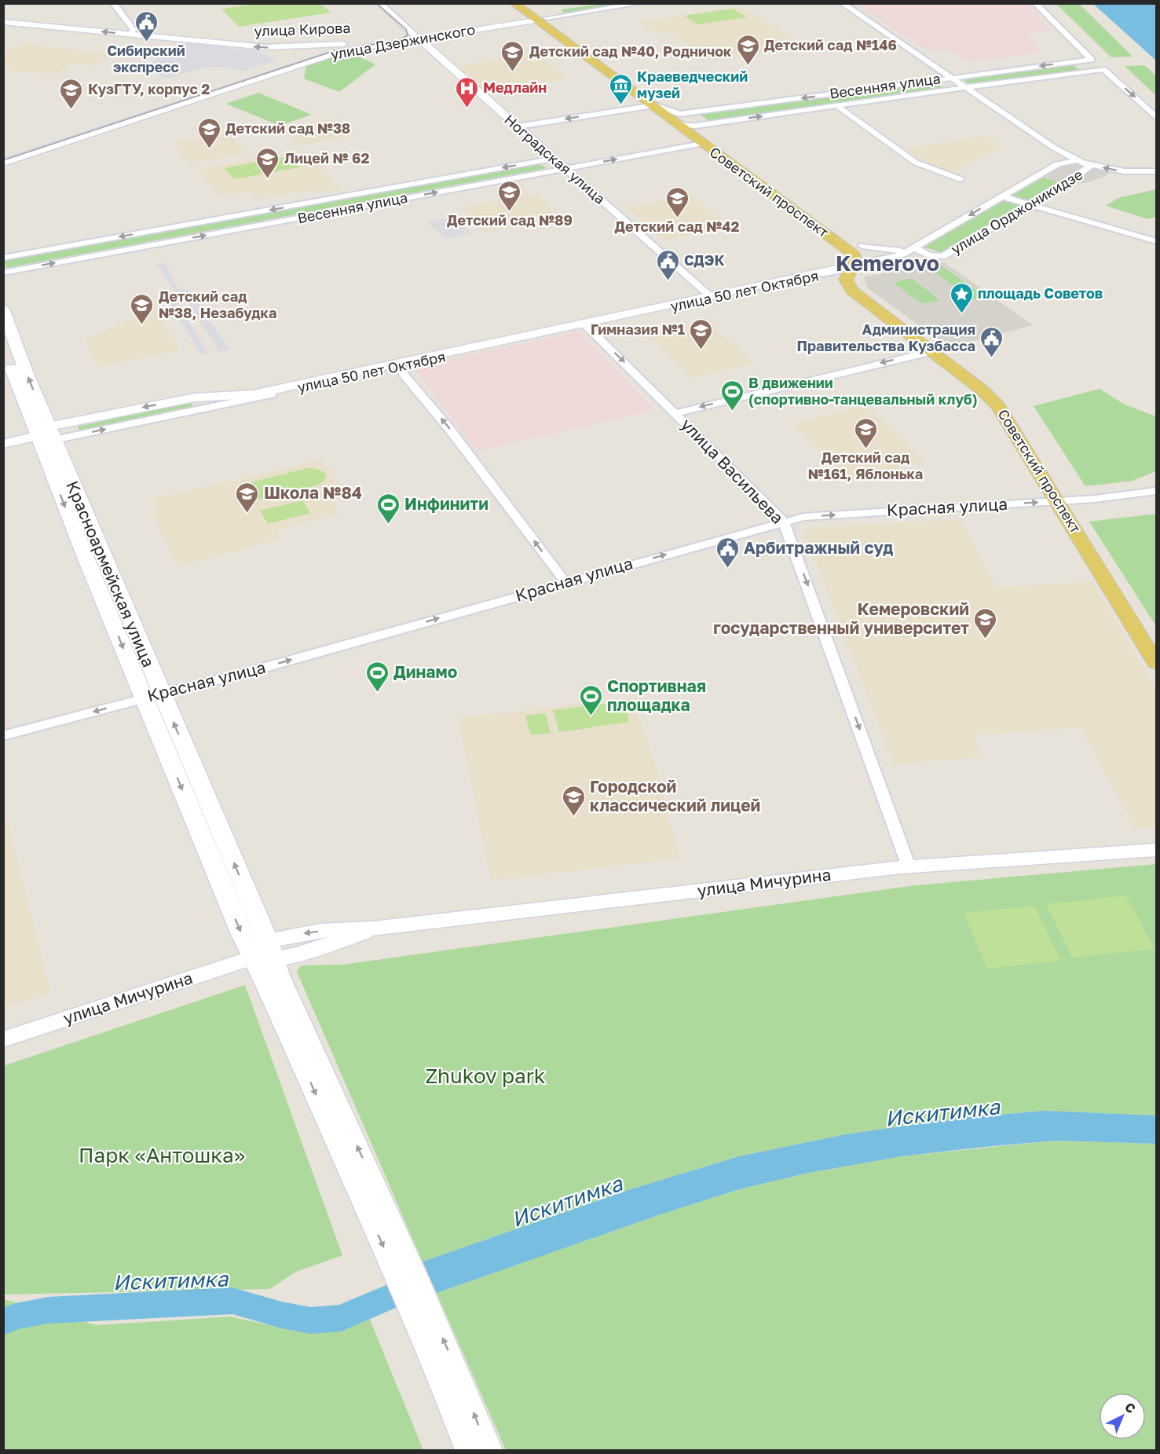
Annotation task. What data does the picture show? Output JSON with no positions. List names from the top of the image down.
{
  "streets": {
    "main road": ["Советский проспект", "Красноармейская улица"],
    "street": [
      "улица Кирова",
      "улица Дзержинского",
      "Весенняя улица",
      "Ноградская улица",
      "улица Орджоникидзе",
      "улица 50 лет Октября",
      "улица Васильева",
      "Красная улица",
      "улица Мичурина"
    ]
  },
  "crossings": [
    ["улица Кирова", "улица Дзержинского"],
    ["улица Кирова", "Ноградская улица"],
    ["улица Дзержинского", "Ноградская улица"],
    ["улица Дзержинского", "Советский проспект"],
    ["Весенняя улица", "Ноградская улица"],
    ["Весенняя улица", "Советский проспект"],
    ["Ноградская улица", "улица 50 лет Октября"],
    ["Советский проспект", "улица Орджоникидзе"],
    ["Советский проспект", "улица 50 лет Октября"],
    ["Советский проспект", "Красная улица"],
    ["улица Орджоникидзе", "улица 50 лет Октября"],
    ["улица 50 лет Октября", "улица Васильева"],
    ["улица 50 лет Октября", "Красноармейская улица"],
    ["улица Васильева", "Красная улица"],
    ["улица Васильева", "улица Мичурина"],
    ["Красная улица", "Красноармейская улица"],
    ["Красноармейская улица", "улица Мичурина"]
  ],
  "one_way": ["улица Кирова", "улица Васильева"],
  "districts": ["Kemerovo"],
  "water": ["Искитимка"],
  "parks": ["Zhukov park", "Парк «Антошка»"],
  "places": {
    "public building": [
      "Сибирский экспресс",
      "СДЭК",
      "Администрация Правительства Кузбасса",
      "Арбитражный суд"
    ],
    "school or university": [
      "Детский сад №146",
      "Детский сад №40, Родничок",
      "КузГТУ, корпус 2",
      "Детский сад №38",
      "Лицей № 62",
      "Детский сад №89",
      "Детский сад №42",
      "Детский сад №38, Незабудка",
      "Гимназия №1",
      "Детский сад №161, Яблонька",
      "Школа №84",
      "Кемеровский государственный университет",
      "Городской классический лицей"
    ],
    "museum": ["Краеведческий музей"],
    "hospital": ["Медлайн"],
    "place": ["площадь Советов"],
    "sports": [
      "В движении (спортивно-танцевальный клуб)",
      "Инфинити",
      "Динамо",
      "Спортивная площадка"
    ]
  },
  "north": "top right"
}
